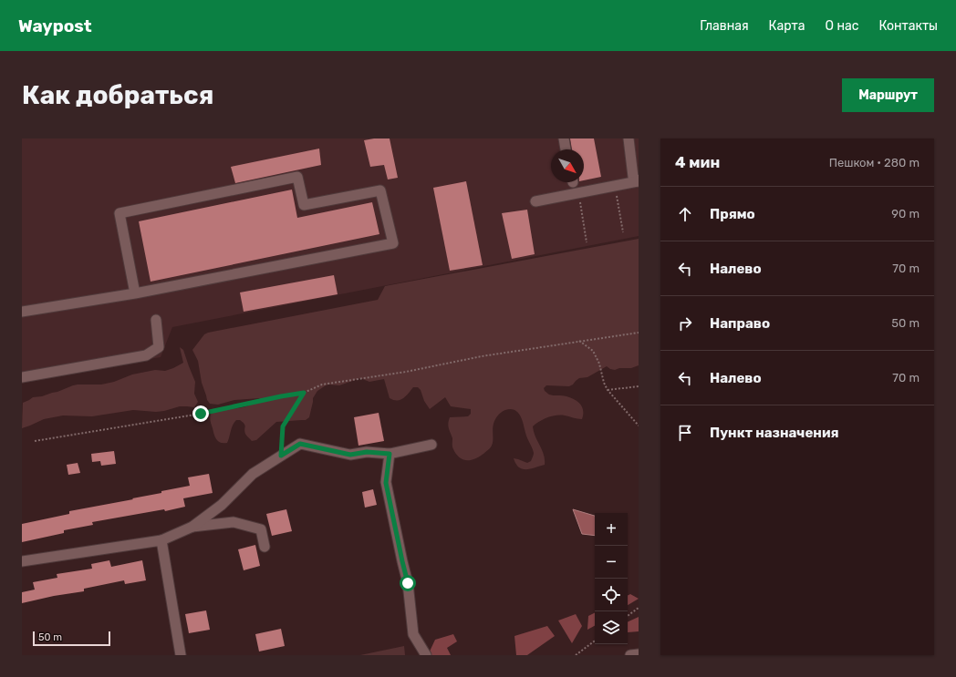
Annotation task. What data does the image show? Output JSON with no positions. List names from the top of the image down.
{
  "scale_bar": "50 m",
  "north": "bottom right",
  "page": {
    "header": "Waypost",
    "nav": [
      "Главная",
      "Карта",
      "О нас",
      "Контакты"
    ],
    "buttons": "Маршрут",
    "title": "Как добраться",
    "heading": ["4 мин", "Пешком · 280 m"],
    "list": [
      ["Прямо", "90 m"],
      ["Налево", "70 m"],
      ["Направо", "50 m"],
      ["Налево", "70 m"],
      "Пункт назначения"
    ],
    "map_buttons": ["+", "−"],
    "scale": "50 m"
  }
}
